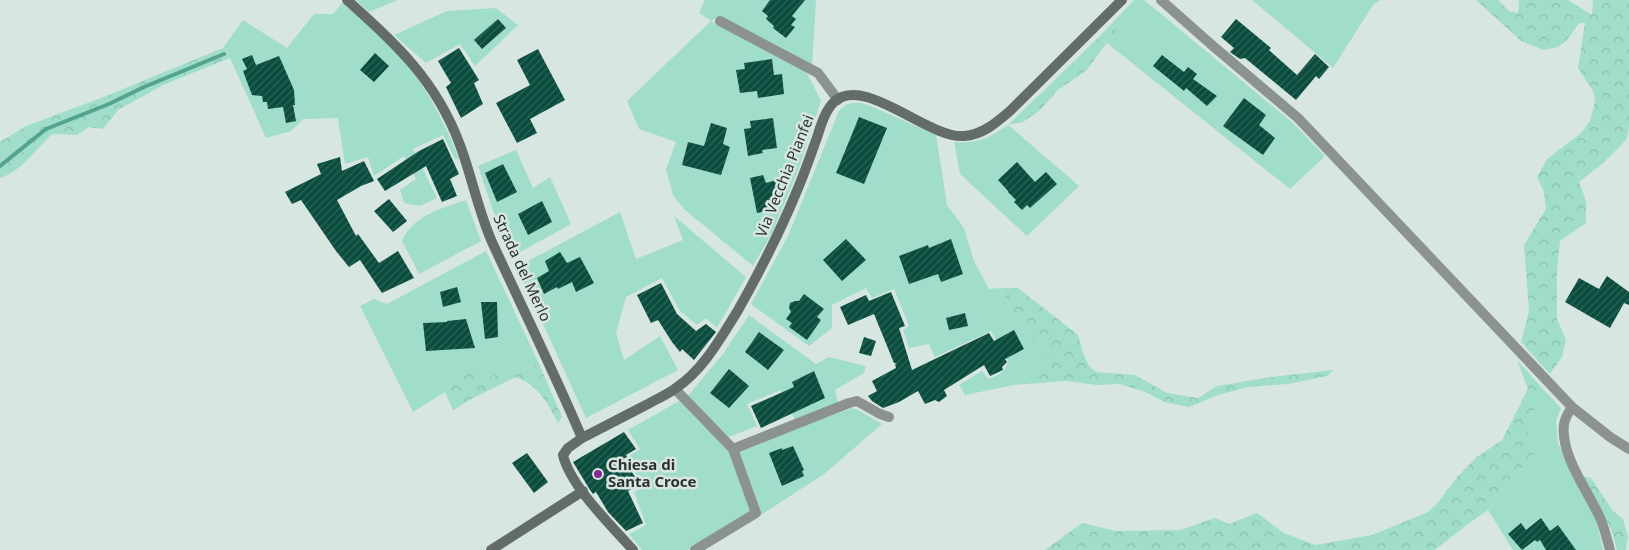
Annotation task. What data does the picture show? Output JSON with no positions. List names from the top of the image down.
{
  "streets": {
    "street": ["Via Vecchia Pianfei", "Strada del Merlo"]
  },
  "crossings": [
    ["Via Vecchia Pianfei", "Strada del Merlo"]
  ],
  "places": ["Chiesa di Santa Croce"]
}
